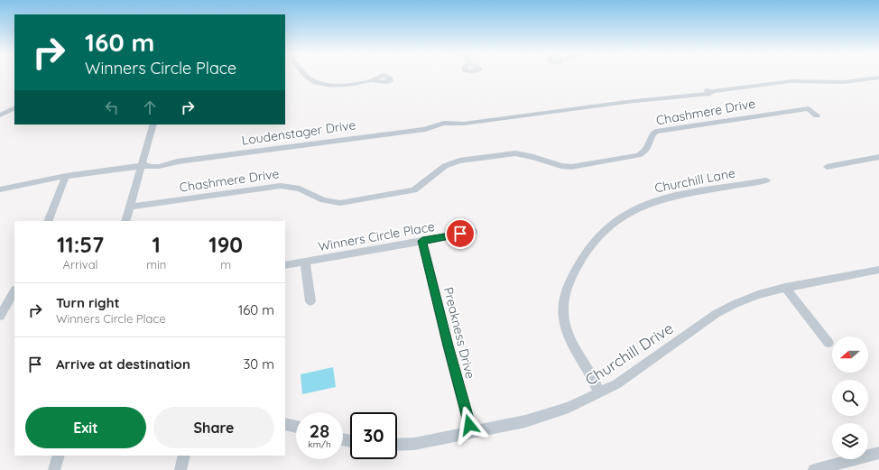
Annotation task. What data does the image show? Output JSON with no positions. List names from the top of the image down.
{
  "streets": {
    "street": [
      "Chashmere Drive",
      "Loudenstager Drive",
      "Churchill Lane",
      "Winners Circle Place",
      "Preakness Drive",
      "Churchill Drive"
    ]
  },
  "crossings": [
    ["Churchill Lane", "Churchill Drive"],
    ["Winners Circle Place", "Preakness Drive"],
    ["Preakness Drive", "Churchill Drive"]
  ],
  "north": "left",
  "page": {
    "turn": ["160 m", "Winners Circle Place"],
    "eta": [
      "11:57",
      "Arrival",
      "1",
      "min",
      "190",
      "m"
    ],
    "list": [
      {
        "name": "Turn right",
        "note": "Winners Circle Place",
        "value": "160 m"
      },
      {
        "name": "Arrive at destination",
        "value": "30 m"
      }
    ],
    "buttons": ["Exit", "Share"],
    "speed": "28 km/h",
    "limit": "30"
  }
}
